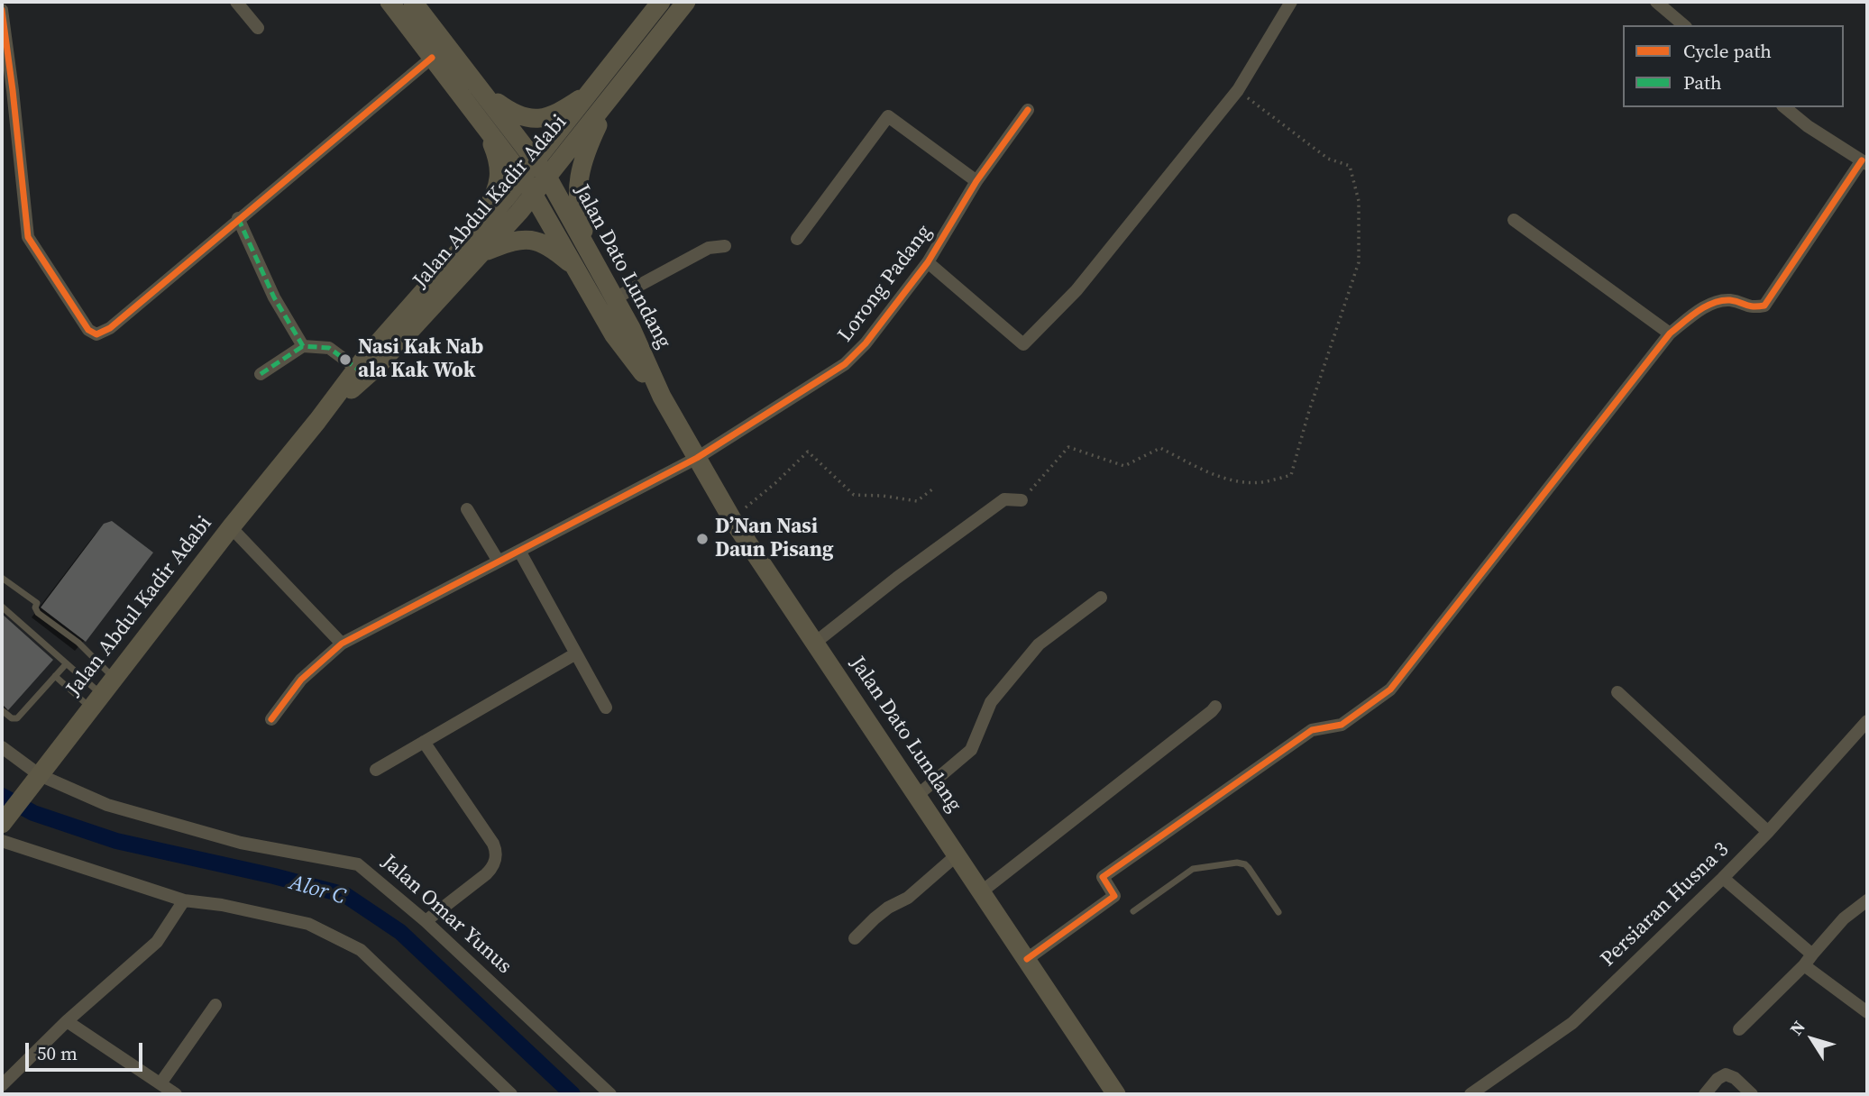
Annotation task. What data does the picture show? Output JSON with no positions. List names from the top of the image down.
{
  "streets": {
    "main road": ["Jalan Abdul Kadir Adabi", "Jalan Dato Lundang"],
    "street": ["Lorong Padang", "Persiaran Husna 3", "Jalan Omar Yunus"]
  },
  "crossings": [
    ["Jalan Abdul Kadir Adabi", "Jalan Dato Lundang"],
    ["Jalan Abdul Kadir Adabi", "Jalan Omar Yunus"],
    ["Jalan Dato Lundang", "Lorong Padang"]
  ],
  "water": ["Alor C"],
  "places": ["Nasi Kak Nab ala Kak Wok", "D’Nan Nasi Daun Pisang"],
  "legend": ["Cycle path", "Path"],
  "scale_bar": "50 m",
  "north": "top left"
}
